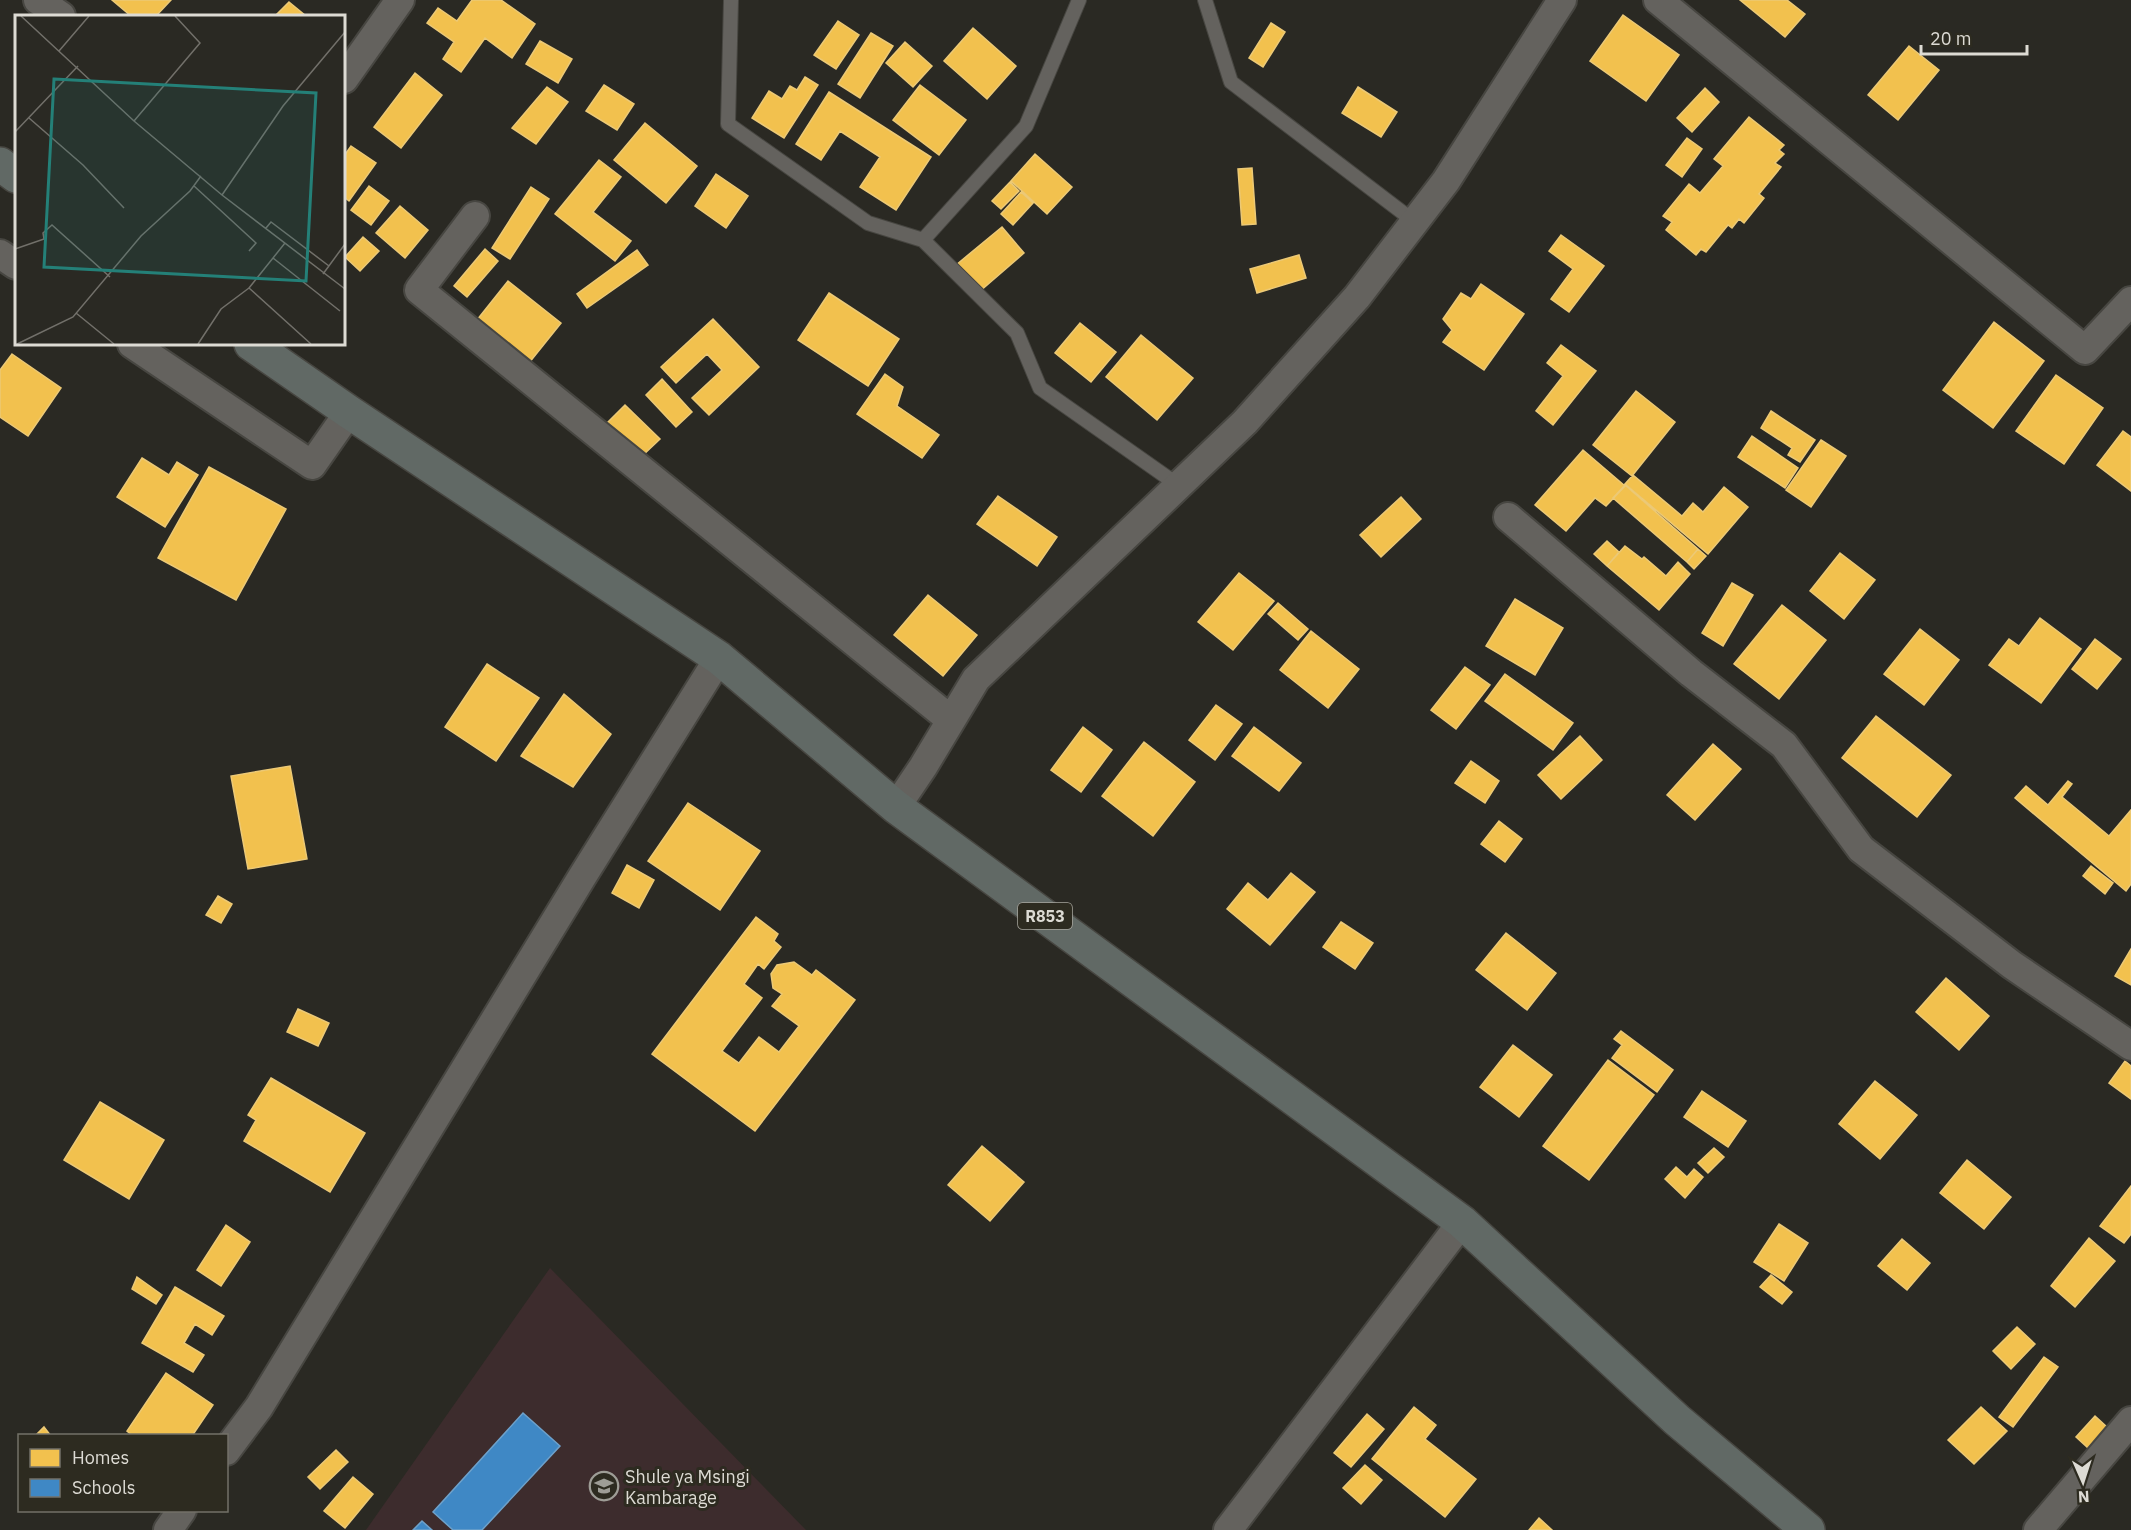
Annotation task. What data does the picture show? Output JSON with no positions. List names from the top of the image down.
{
  "streets": {
    "main road": ["R853"]
  },
  "places": {
    "school or university": ["Shule ya Msingi Kambarage"]
  },
  "legend": ["Homes", "Schools"],
  "scale_bar": "20 m",
  "north": "bottom"
}
